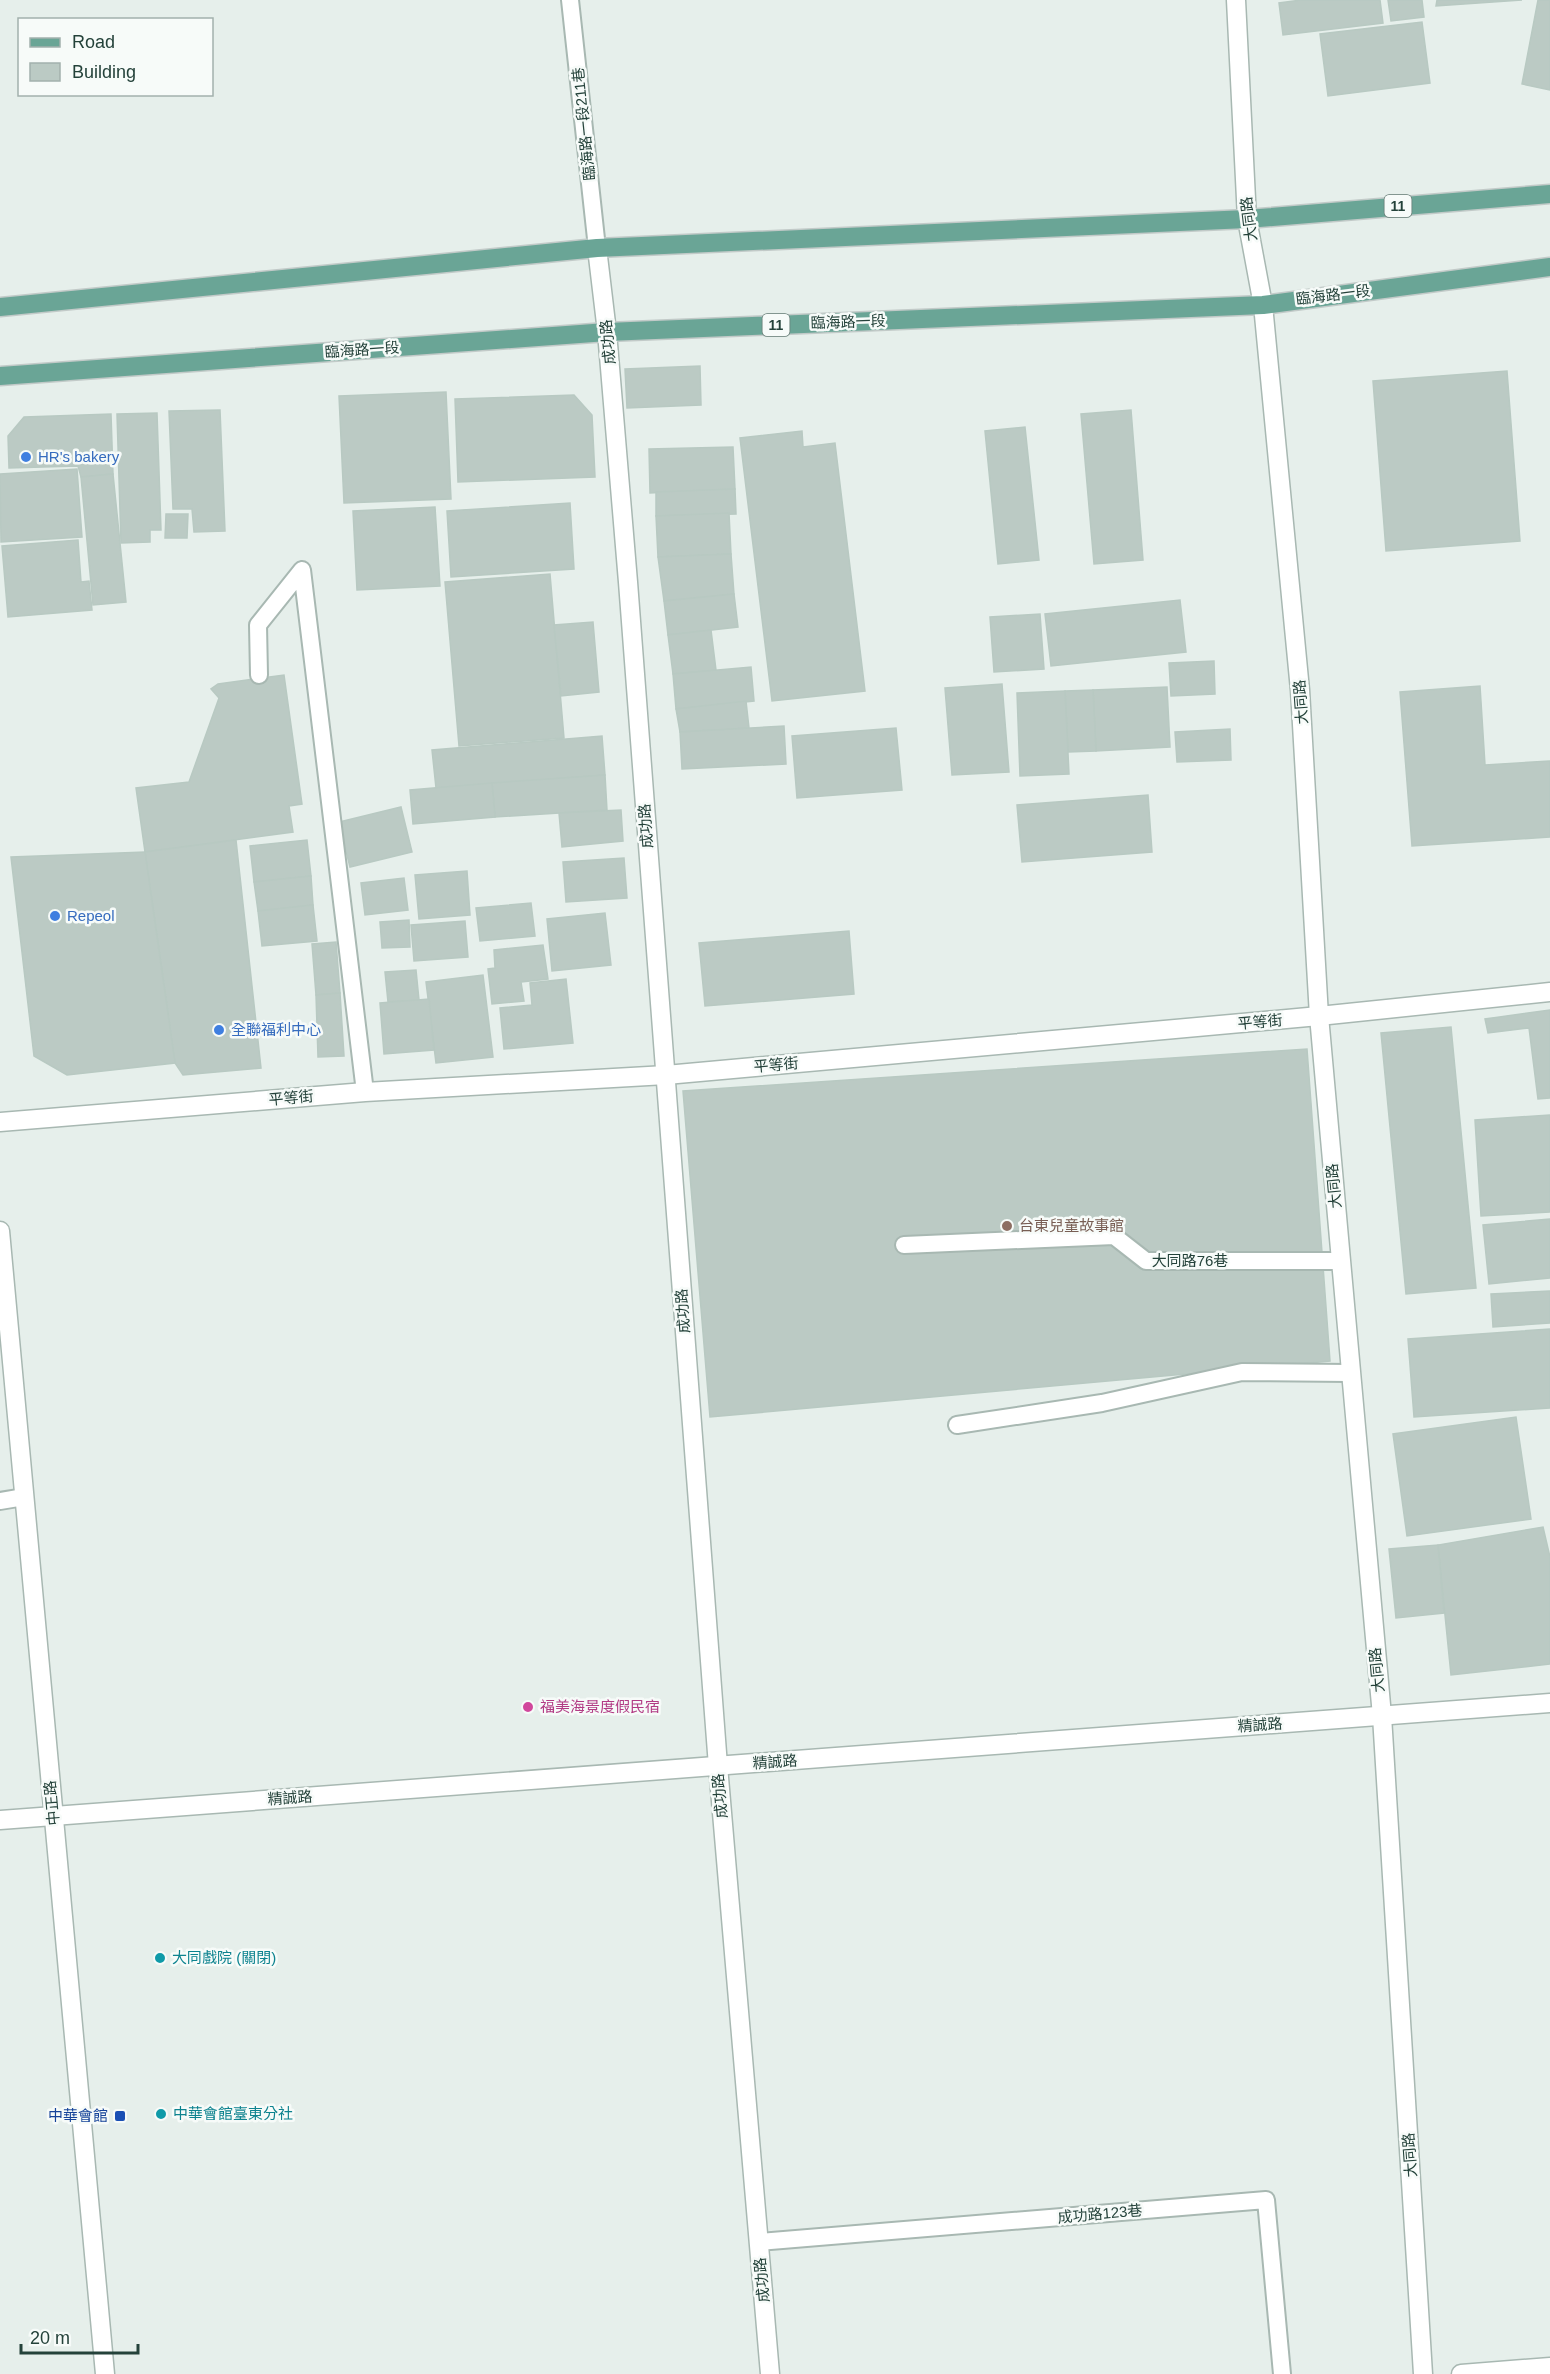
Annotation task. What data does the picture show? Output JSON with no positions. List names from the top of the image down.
{
  "streets": {
    "main road": ["11", "臨海路一段"],
    "street": [
      "大同路",
      "成功路",
      "平等街",
      "精誠路",
      "中正路"
    ],
    "lane": ["臨海路一段211巷", "大同路76巷", "成功路123巷"]
  },
  "crossings": [
    ["臨海路一段211巷", "11"],
    ["臨海路一段211巷", "成功路"],
    ["11", "大同路"],
    ["11", "成功路"],
    ["大同路", "臨海路一段"],
    ["大同路", "平等街"],
    ["大同路", "大同路76巷"],
    ["大同路", "精誠路"],
    ["臨海路一段", "成功路"],
    ["成功路", "平等街"],
    ["成功路", "精誠路"],
    ["成功路", "成功路123巷"],
    ["精誠路", "中正路"]
  ],
  "places": {
    "other": [
      "HR's bakery",
      "Repeol",
      "全聯福利中心",
      "台東兒童故事館",
      "福美海景度假民宿",
      "大同戲院 (關閉)",
      "中華會館臺東分社"
    ],
    "transit": ["中華會館"]
  },
  "legend": ["Road", "Building"],
  "scale_bar": "20 m"
}
